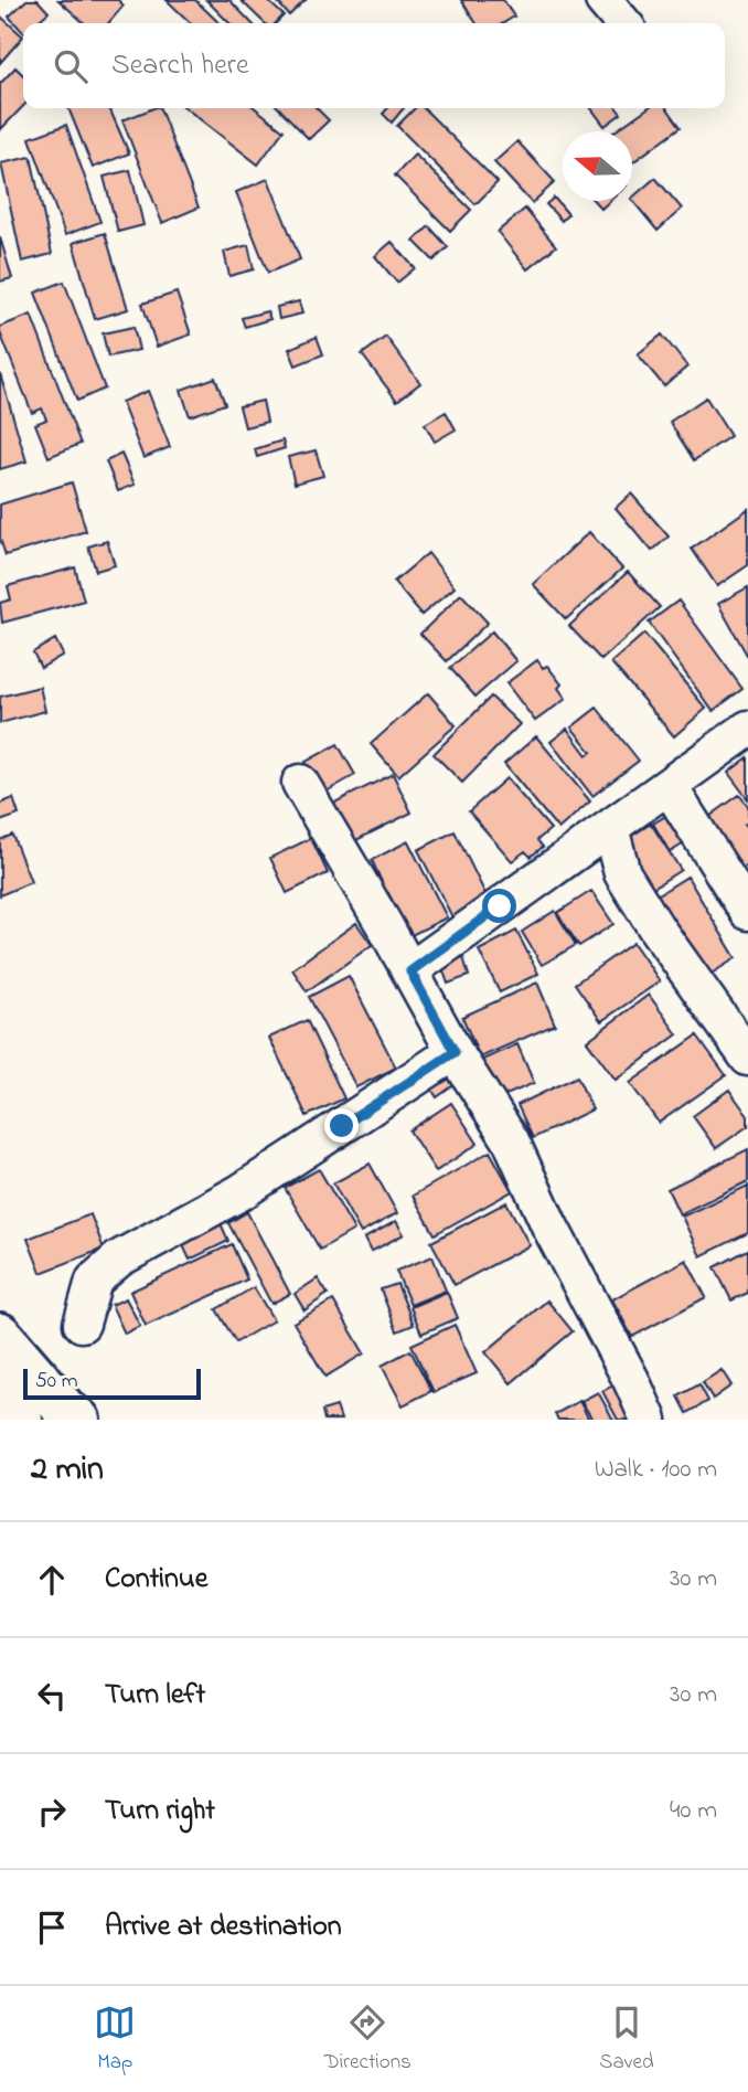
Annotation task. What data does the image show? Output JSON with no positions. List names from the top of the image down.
{
  "scale_bar": "50 m",
  "north": "left",
  "page": {
    "search": "Search here",
    "scale": "50 m",
    "heading": ["2 min", "Walk · 100 m"],
    "list": [
      ["Continue", "30 m"],
      ["Turn left", "30 m"],
      ["Turn right", "40 m"],
      "Arrive at destination"
    ],
    "nav": ["Map", "Directions", "Saved"]
  }
}
